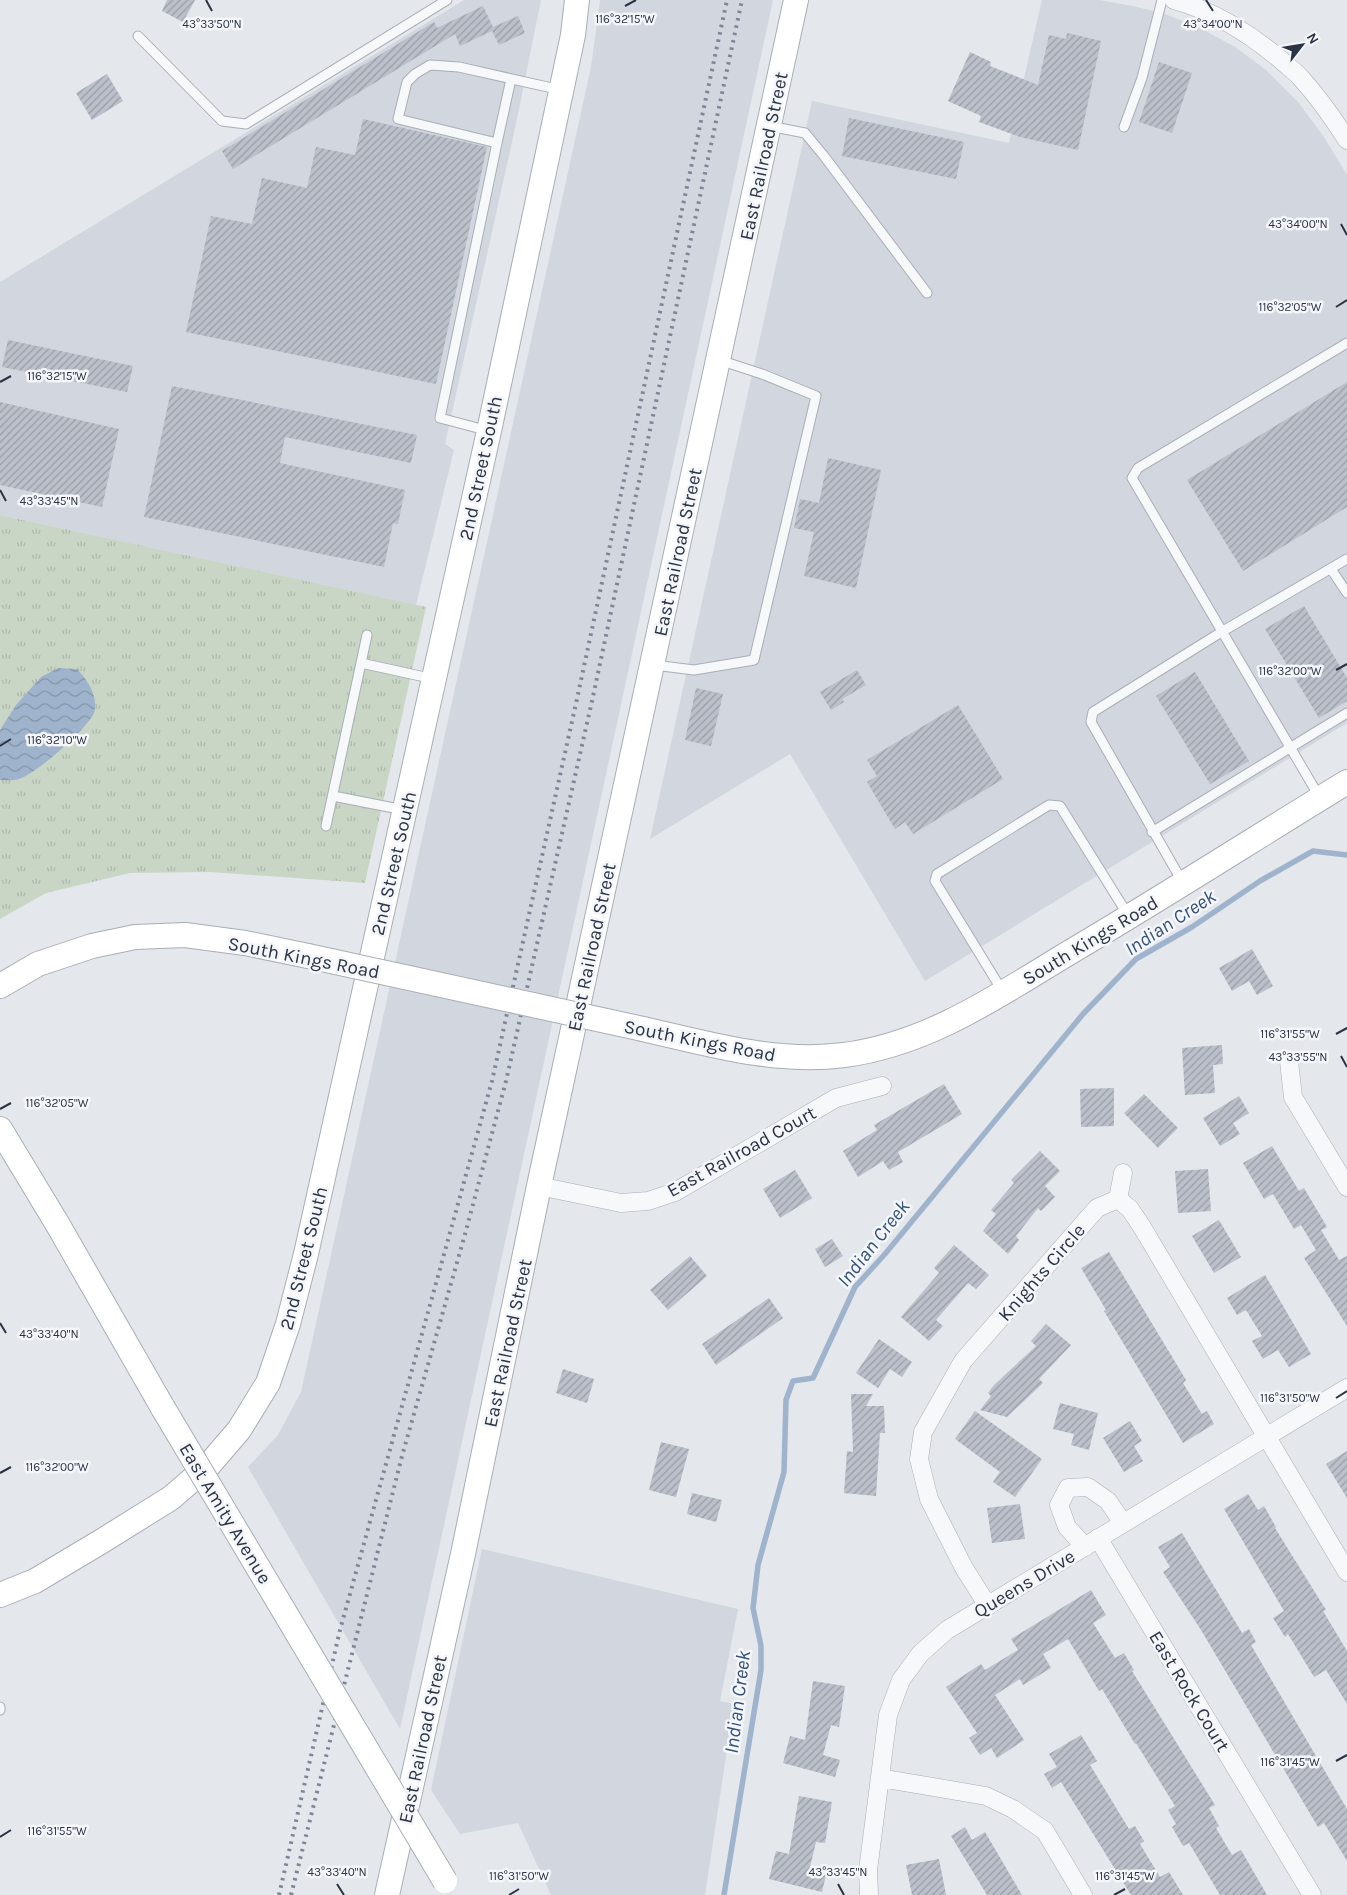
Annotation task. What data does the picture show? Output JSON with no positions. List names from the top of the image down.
{
  "streets": {
    "street": [
      "East Railroad Street",
      "2nd Street South",
      "South Kings Road",
      "East Railroad Court",
      "Knights Circle",
      "East Amity Avenue",
      "Queens Drive",
      "East Rock Court"
    ]
  },
  "crossings": [
    ["East Railroad Street", "East Railroad Court"],
    ["Knights Circle", "Queens Drive"],
    ["Queens Drive", "East Rock Court"]
  ],
  "water": ["Indian Creek"],
  "north": "top right",
  "coordinates": [
    "116°32'15\"W",
    "43°33'50\"N",
    "43°34'00\"N",
    "116°32'05\"W",
    "43°33'45\"N",
    "116°32'00\"W",
    "116°32'10\"W",
    "116°31'55\"W",
    "43°33'55\"N",
    "43°33'40\"N",
    "116°31'50\"W",
    "116°31'45\"W"
  ]
}
